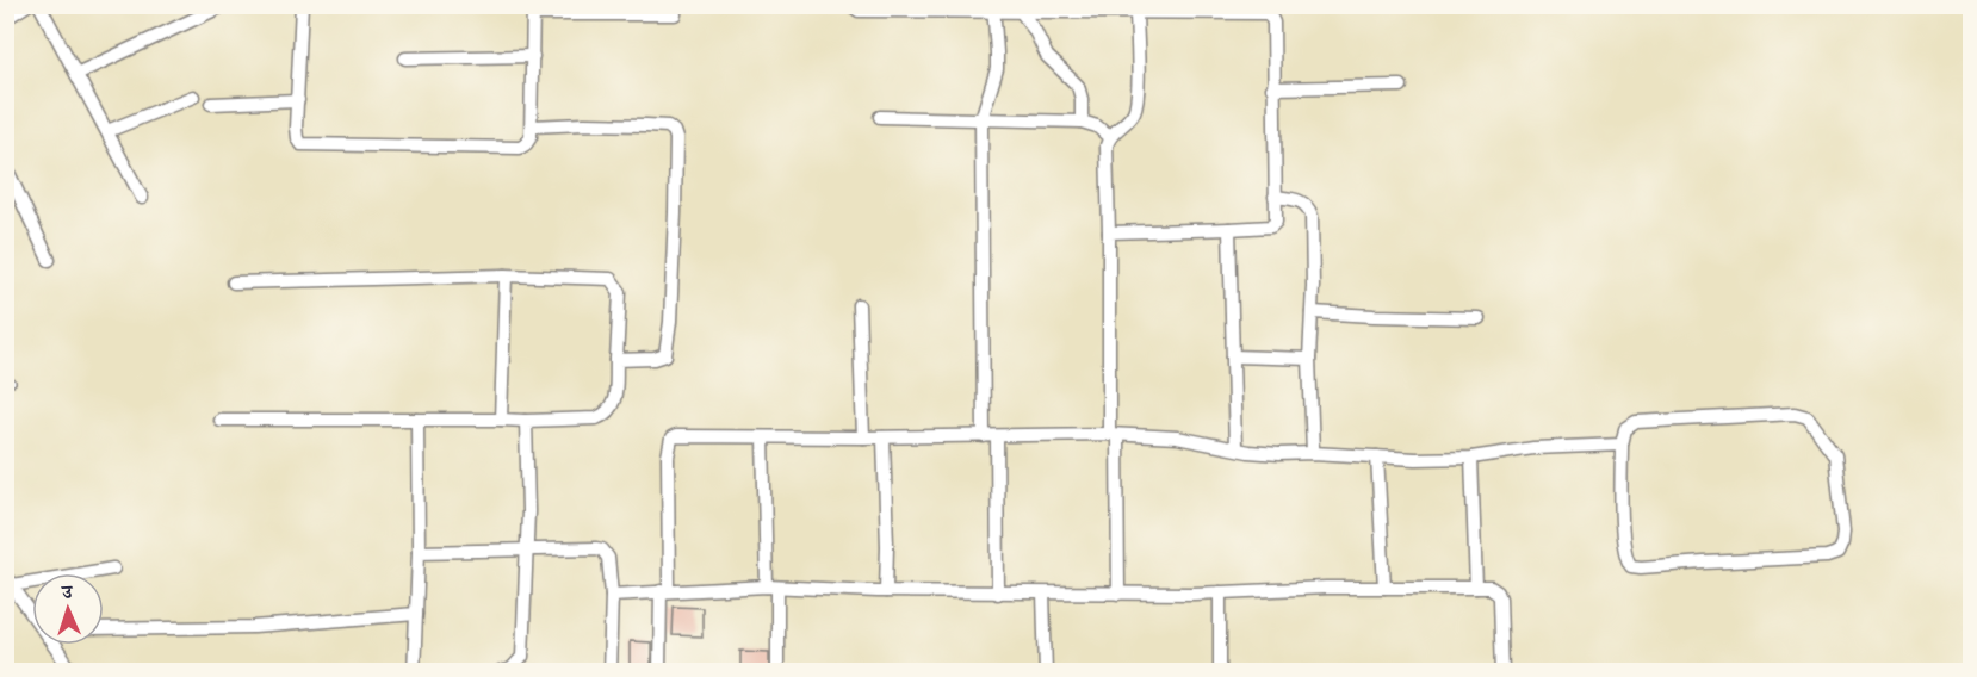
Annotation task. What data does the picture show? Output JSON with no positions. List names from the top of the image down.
{
  "north": "top"
}
